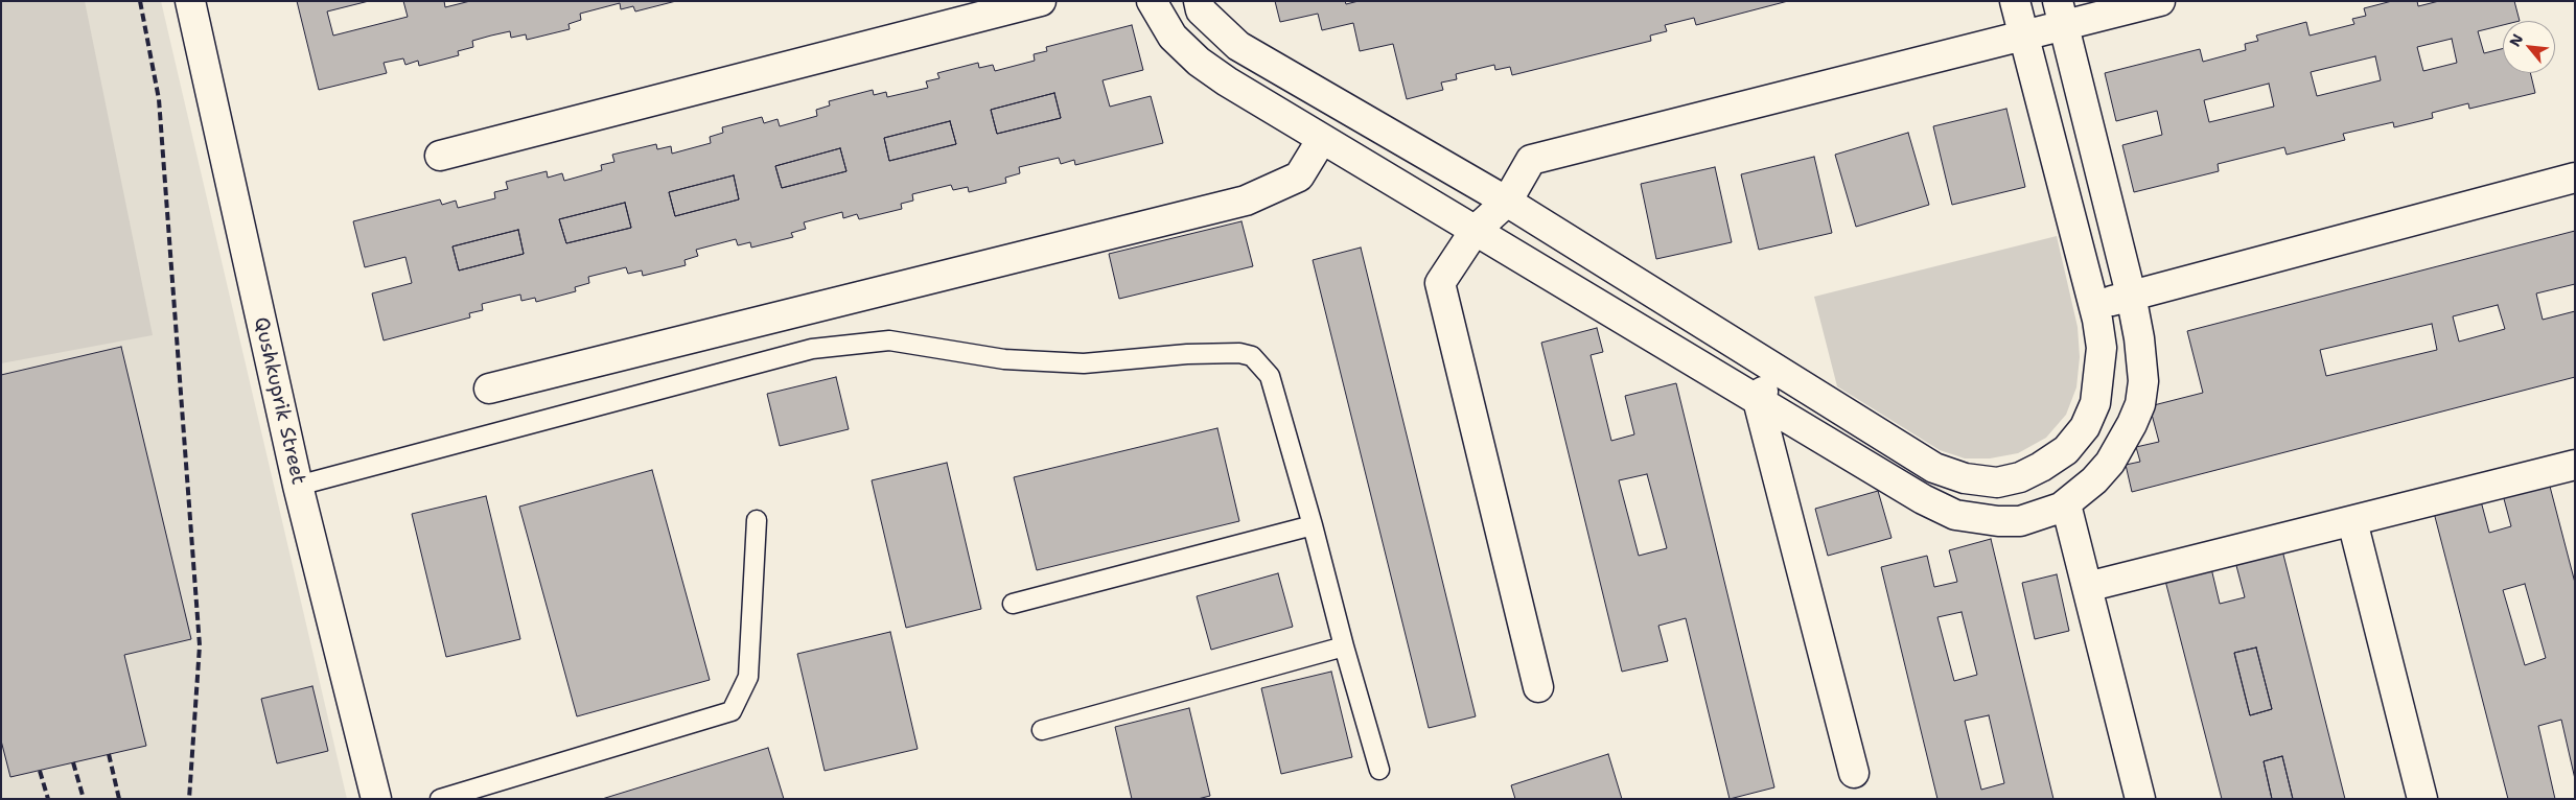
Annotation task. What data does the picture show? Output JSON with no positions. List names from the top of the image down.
{
  "streets": {
    "street": ["Qushkuprik Street"]
  },
  "north": "top left"
}
